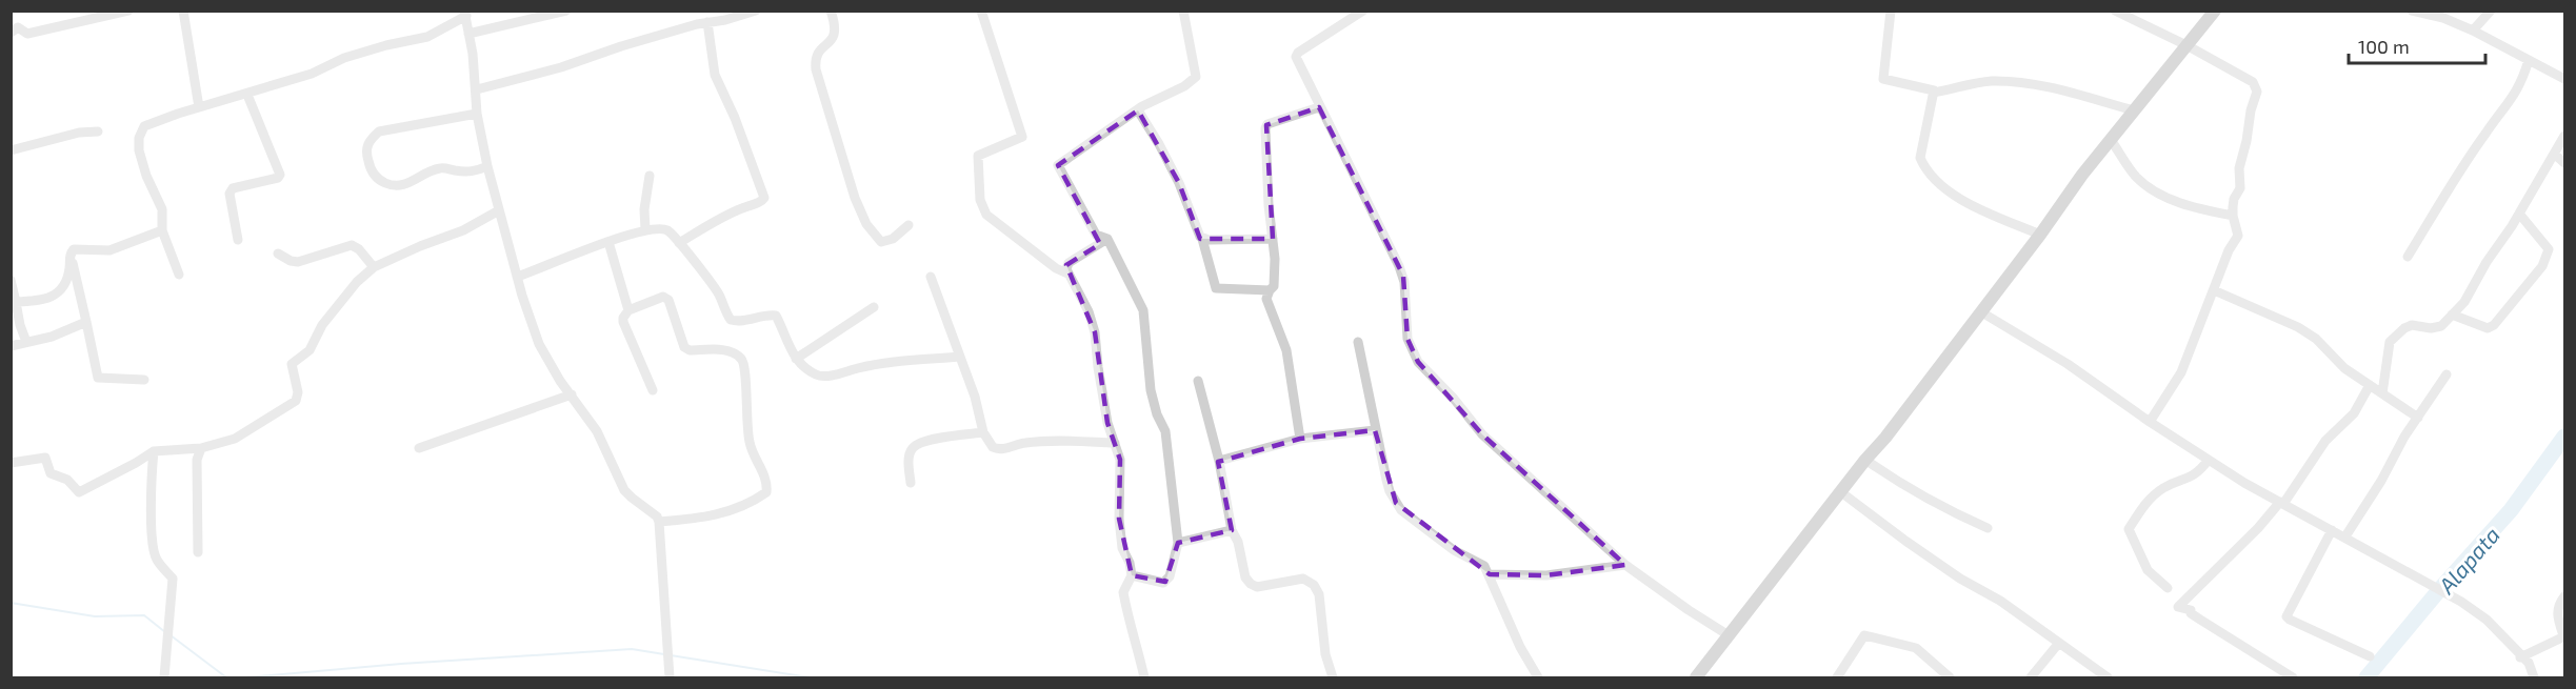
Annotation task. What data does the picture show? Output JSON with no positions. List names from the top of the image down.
{
  "water": ["Alapata"],
  "scale_bar": "100 m"
}
